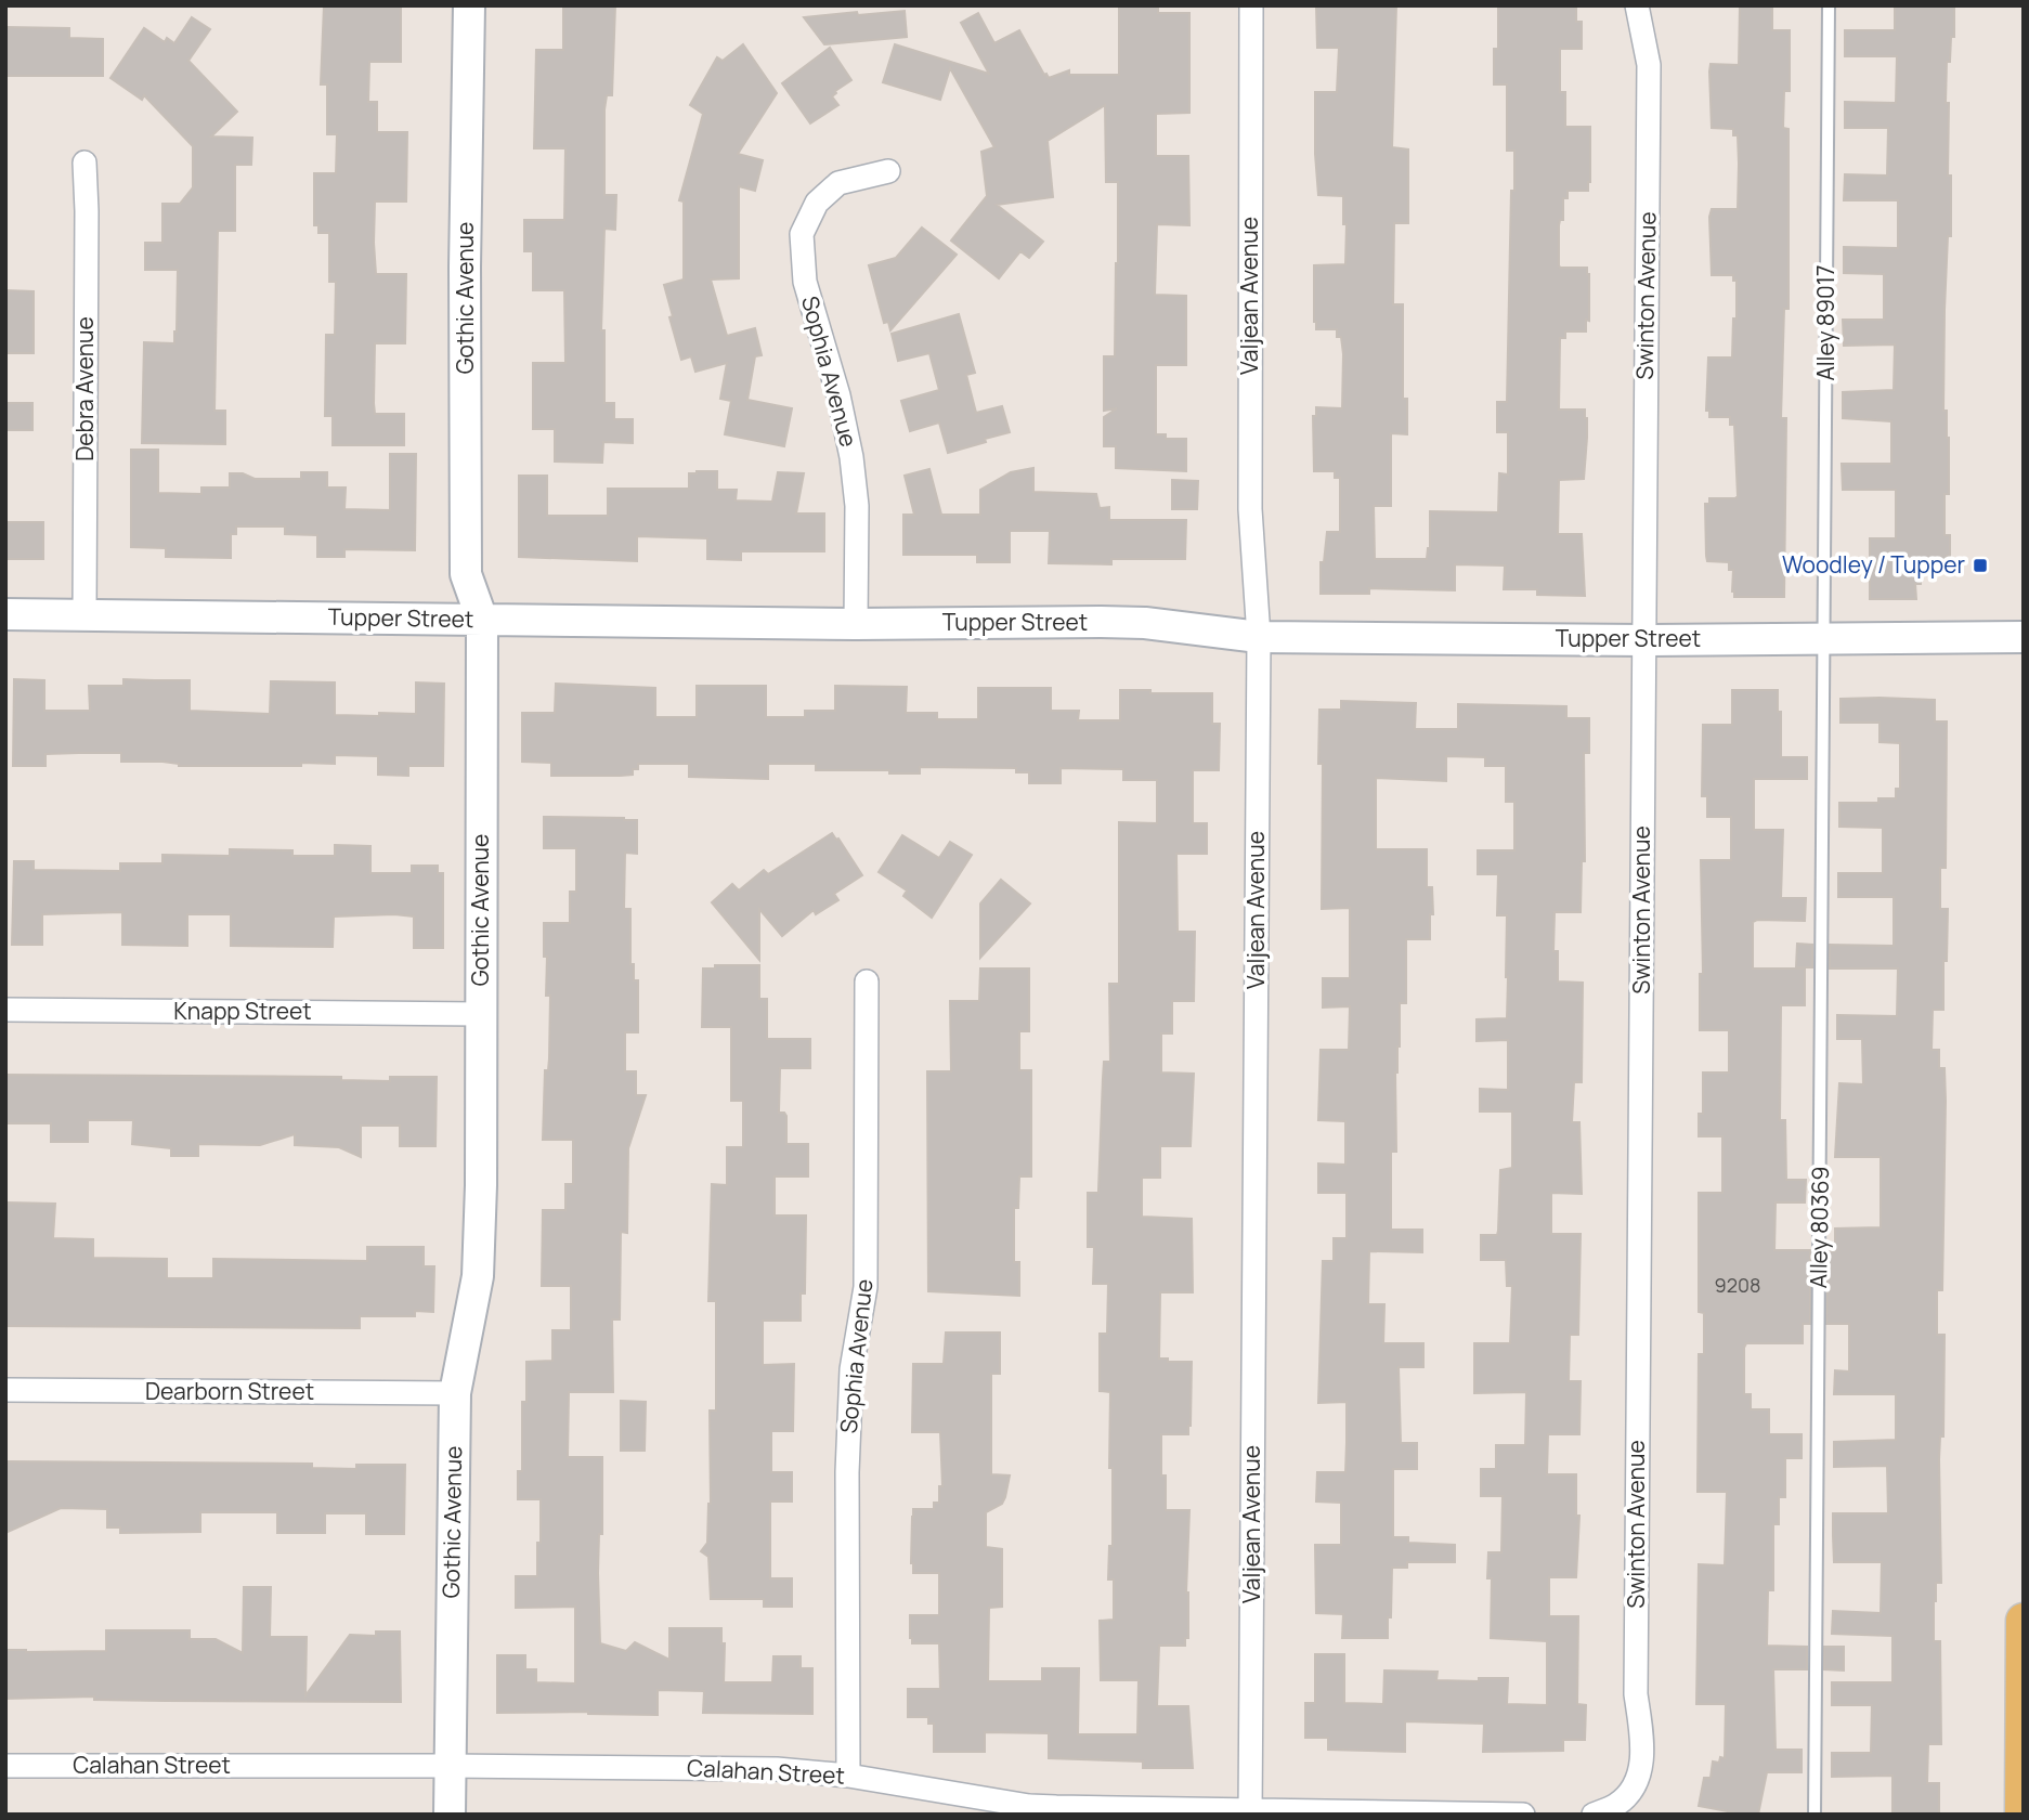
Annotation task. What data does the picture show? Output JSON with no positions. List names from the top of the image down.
{
  "streets": {
    "street": [
      "Valjean Avenue",
      "Swinton Avenue",
      "Gothic Avenue",
      "Sophia Avenue",
      "Debra Avenue",
      "Tupper Street",
      "Knapp Street",
      "Dearborn Street",
      "Calahan Street"
    ],
    "lane": ["Alley 89017", "Alley 80369"]
  },
  "crossings": [
    ["Valjean Avenue", "Tupper Street"],
    ["Valjean Avenue", "Calahan Street"],
    ["Swinton Avenue", "Tupper Street"],
    ["Gothic Avenue", "Tupper Street"],
    ["Gothic Avenue", "Knapp Street"],
    ["Gothic Avenue", "Dearborn Street"],
    ["Gothic Avenue", "Calahan Street"],
    ["Alley 89017", "Tupper Street"],
    ["Alley 89017", "Alley 80369"],
    ["Sophia Avenue", "Tupper Street"],
    ["Sophia Avenue", "Calahan Street"],
    ["Debra Avenue", "Tupper Street"],
    ["Tupper Street", "Alley 80369"]
  ],
  "places": {
    "transit": ["Woodley / Tupper"]
  },
  "house_numbers": ["9208"]
}
